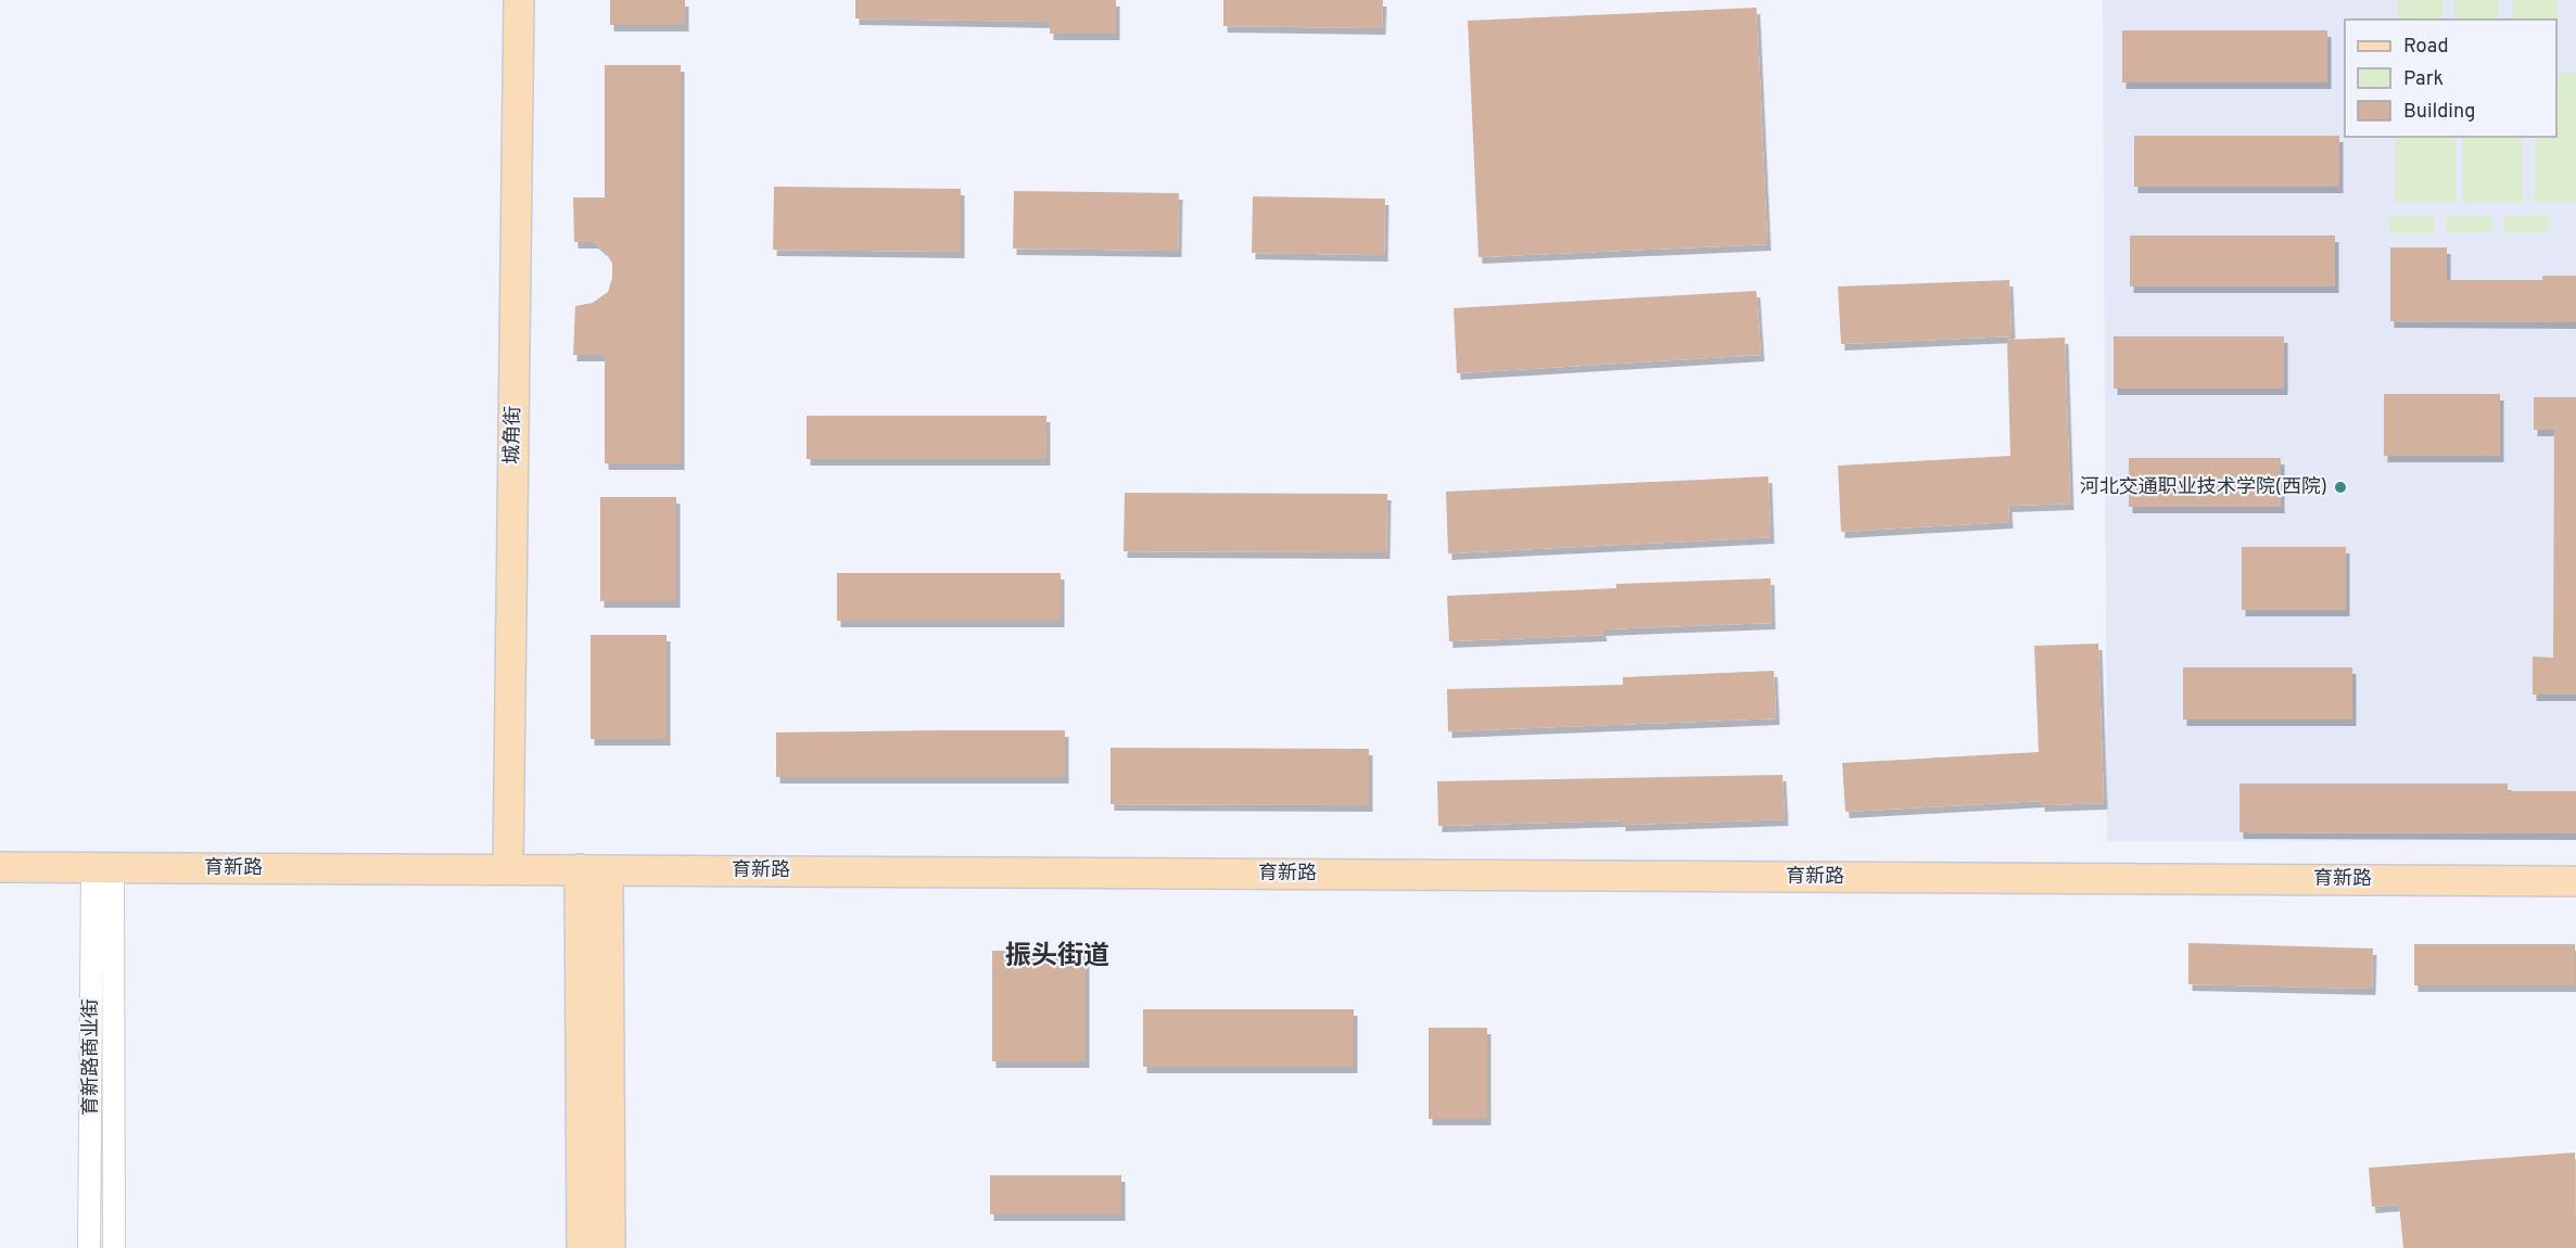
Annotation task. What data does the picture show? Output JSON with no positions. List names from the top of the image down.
{
  "streets": {
    "street": ["城角街", "育新路", "育新路商业街"]
  },
  "crossings": [
    ["城角街", "育新路"],
    ["育新路", "育新路商业街"]
  ],
  "districts": ["振头街道"],
  "places": ["河北交通职业技术学院(西院)"],
  "legend": ["Road", "Park", "Building"]
}
